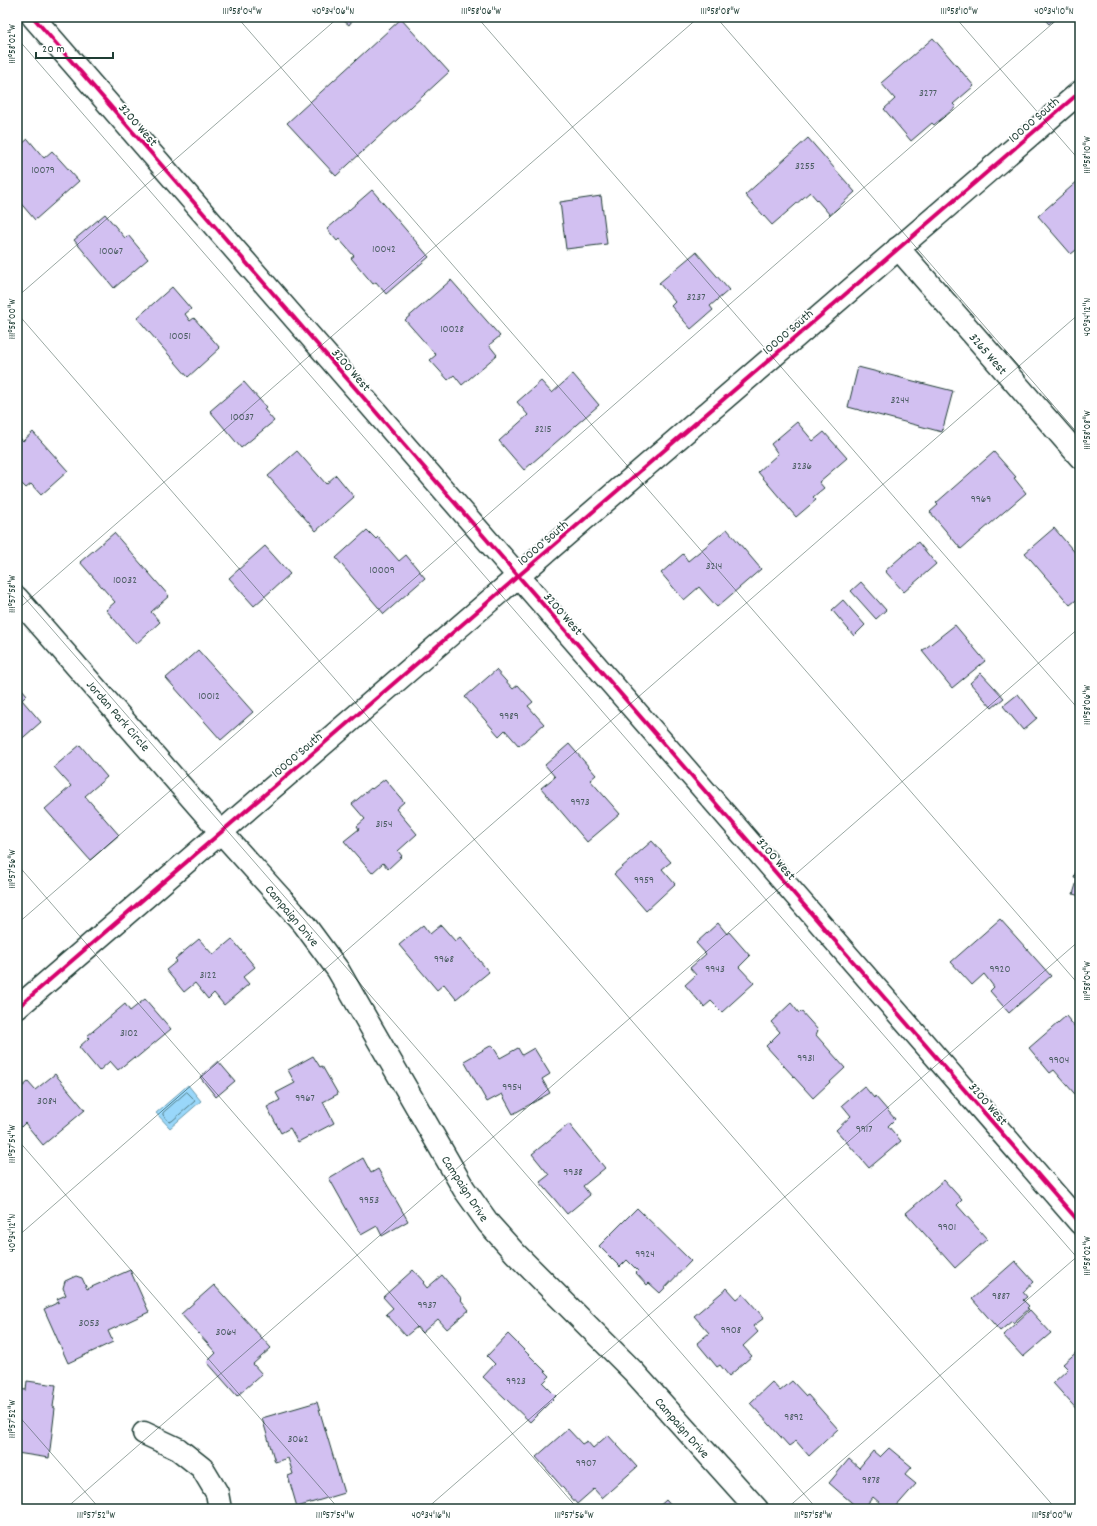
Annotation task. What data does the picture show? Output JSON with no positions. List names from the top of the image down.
{
  "streets": {
    "street": [
      "10000 South",
      "3200 West",
      "3265 West",
      "Jordan Park Circle",
      "Campaign Drive"
    ]
  },
  "crossings": [
    ["10000 South", "3200 West"],
    ["10000 South", "3265 West"],
    ["10000 South", "Jordan Park Circle"],
    ["10000 South", "Campaign Drive"],
    ["Jordan Park Circle", "Campaign Drive"]
  ],
  "house_numbers": [
    "3277",
    "3255",
    "10079",
    "10042",
    "10067",
    "3237",
    "10028",
    "10051",
    "3244",
    "10037",
    "3215",
    "3236",
    "9969",
    "3214",
    "10009",
    "10032",
    "10012",
    "9989",
    "9973",
    "3154",
    "9959",
    "9968",
    "9943",
    "9920",
    "3122",
    "3102",
    "9931",
    "9904",
    "9954",
    "9967",
    "3084",
    "9917",
    "9938",
    "9953",
    "9901",
    "9924",
    "9887",
    "9937",
    "3053",
    "9908",
    "3064",
    "9923",
    "9892",
    "3062",
    "9907",
    "9878"
  ],
  "scale_bar": "20 m",
  "coordinates": [
    "111°58'04\"W",
    "40°34'06\"N",
    "111°58'06\"W",
    "111°58'08\"W",
    "111°58'10\"W",
    "40°34'10\"N",
    "111°58'02\"W",
    "40°34'12\"N",
    "111°58'00\"W",
    "111°57'58\"W",
    "111°57'56\"W",
    "111°57'54\"W",
    "111°57'52\"W",
    "40°34'16\"N"
  ]
}
